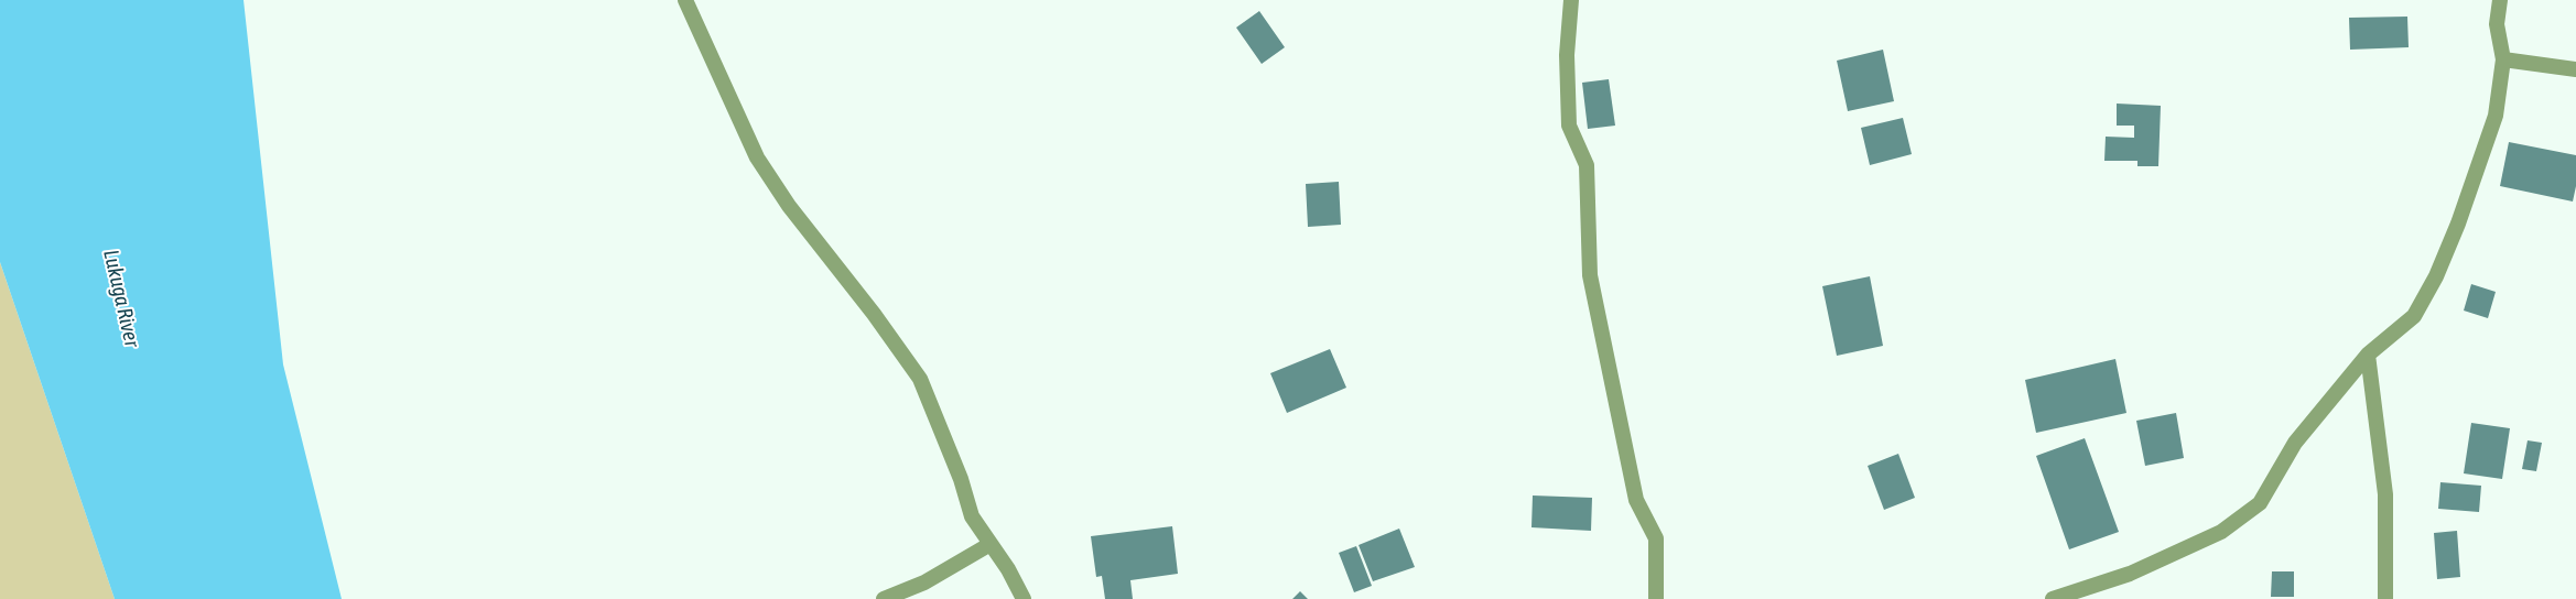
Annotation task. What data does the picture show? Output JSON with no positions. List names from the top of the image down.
{
  "water": ["Lukuga River"]
}
